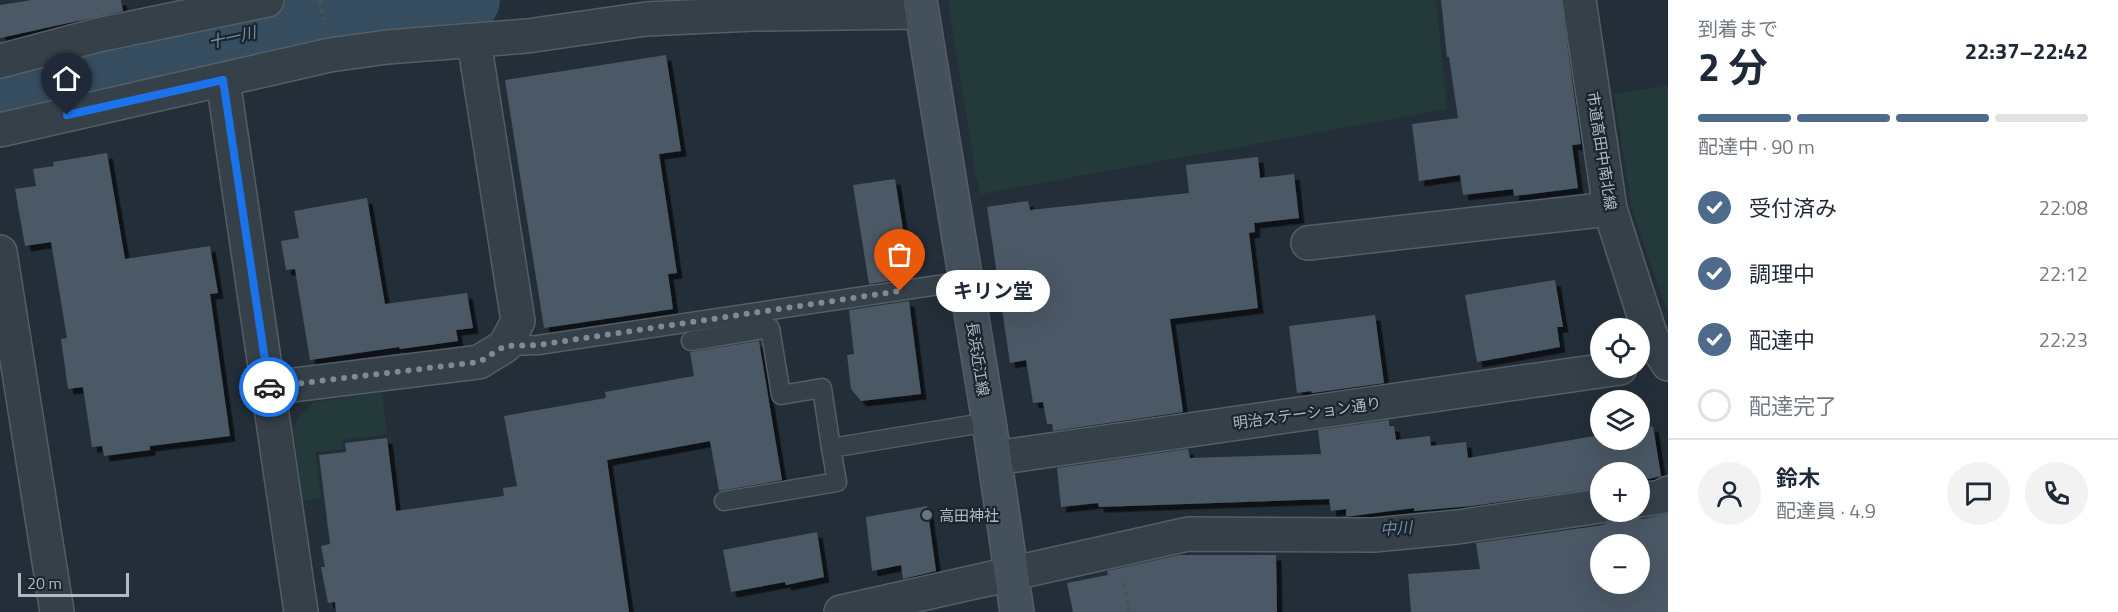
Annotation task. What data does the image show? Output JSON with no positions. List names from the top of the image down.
{
  "streets": {
    "main road": ["長浜近江線"],
    "street": ["市道高田中南北線", "明治ステーション通り"]
  },
  "crossings": [
    ["長浜近江線", "明治ステーション通り"]
  ],
  "water": ["十一川", "中川"],
  "places": ["キリン堂", "高田神社"],
  "scale_bar": "20 m",
  "page": {
    "heading": ["2 分", "到着まで", "22:37–22:42"],
    "panel": ["鈴木", "配達員 · 4.9"],
    "bar": "配達中 · 90 m",
    "list": [
      ["受付済み", "22:08"],
      ["調理中", "22:12"],
      ["配達中", "22:23"],
      "配達完了"
    ],
    "bubble": "キリン堂",
    "map_buttons": ["+", "−"],
    "scale": "20 m"
  }
}
